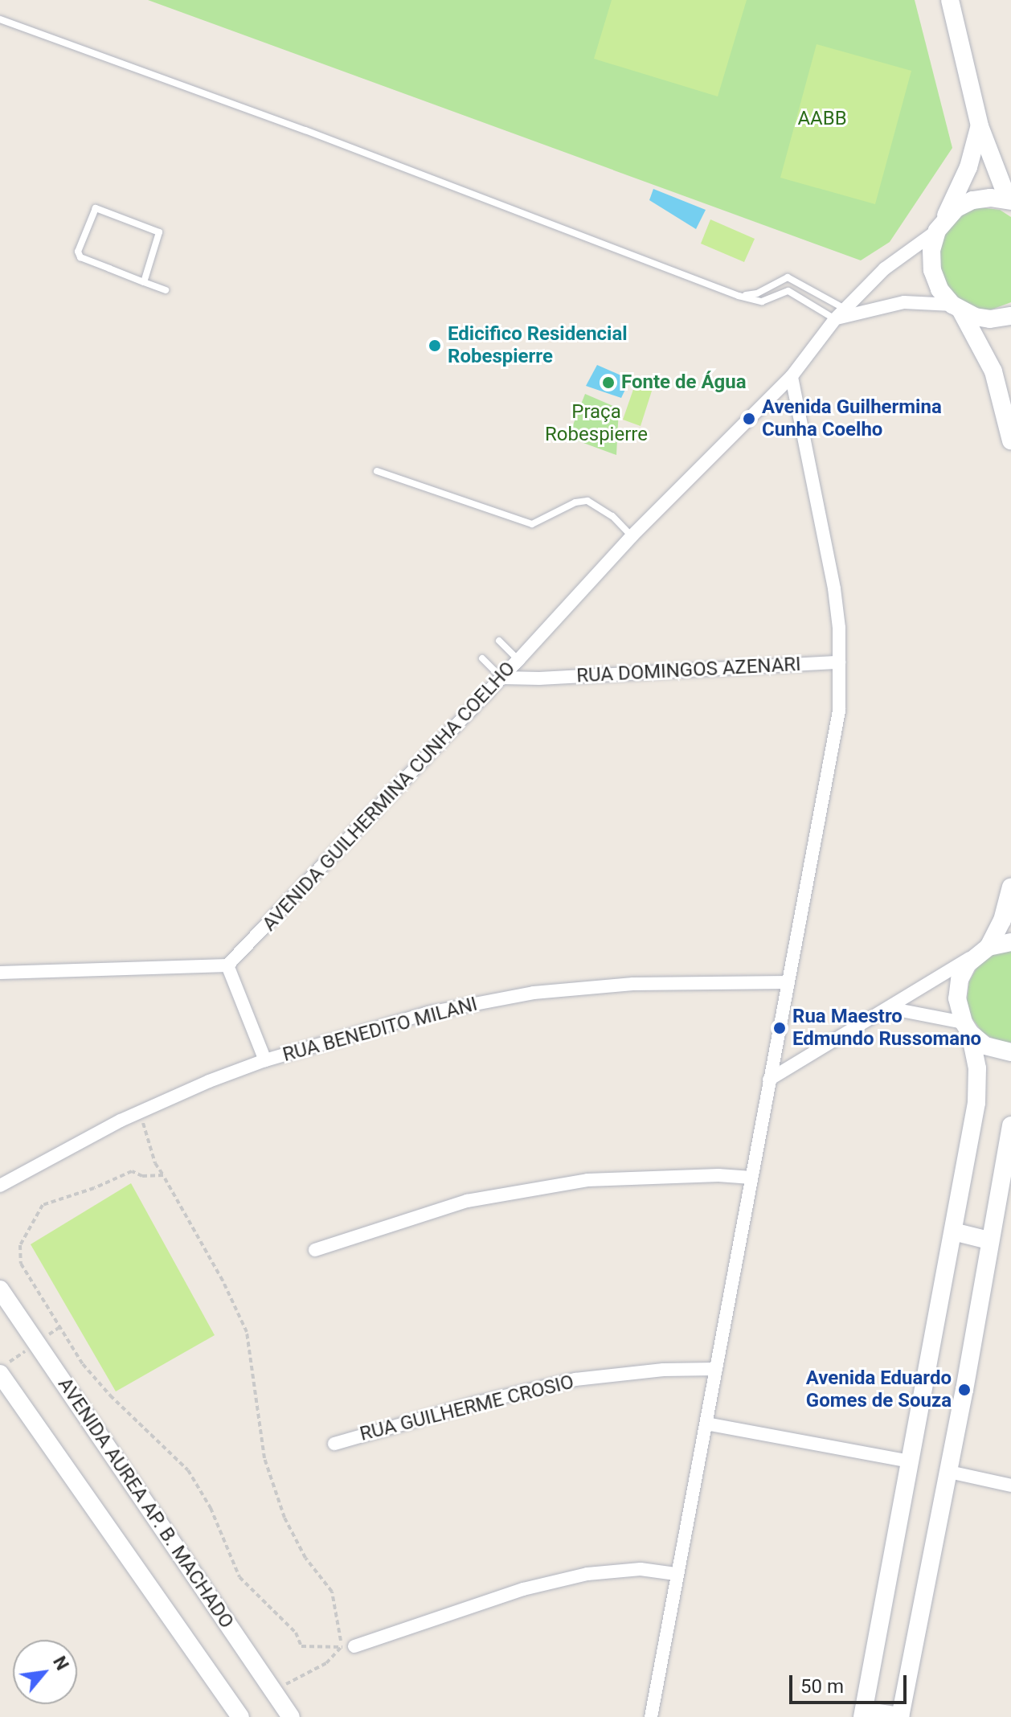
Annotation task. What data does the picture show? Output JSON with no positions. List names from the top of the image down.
{
  "streets": {
    "street": [
      "RUA DOMINGOS AZENARI",
      "AVENIDA GUILHERMINA CUNHA COELHO",
      "RUA BENEDITO MILANI",
      "RUA GUILHERME CROSIO",
      "AVENIDA AUREA AP. B. MACHADO"
    ]
  },
  "crossings": [
    ["RUA DOMINGOS AZENARI", "AVENIDA GUILHERMINA CUNHA COELHO"]
  ],
  "parks": ["AABB", "Praça Robespierre"],
  "places": [
    "Edicifico Residencial Robespierre",
    "Fonte de Água",
    "Avenida Guilhermina Cunha Coelho",
    "Rua Maestro Edmundo Russomano",
    "Avenida Eduardo Gomes de Souza"
  ],
  "scale_bar": "50 m",
  "north": "top right"
}
